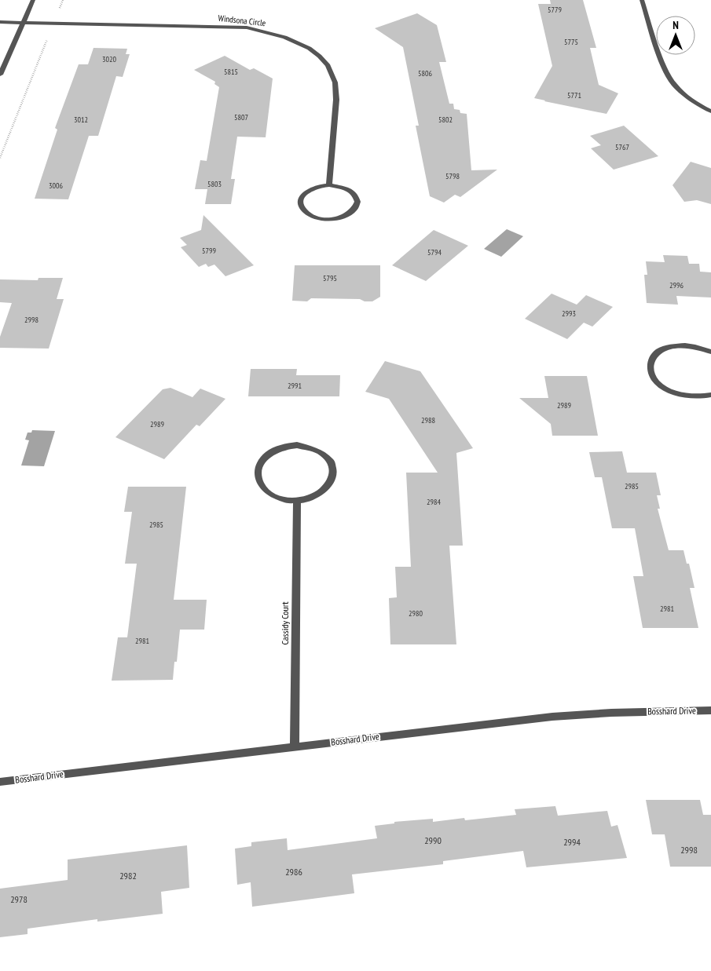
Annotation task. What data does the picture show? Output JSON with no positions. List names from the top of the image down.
{
  "streets": {
    "street": ["Windsona Circle", "Cassidy Court", "Bosshard Drive"]
  },
  "crossings": [
    ["Cassidy Court", "Bosshard Drive"]
  ],
  "house_numbers": [
    "5779",
    "5775",
    "3020",
    "5815",
    "5806",
    "5771",
    "5807",
    "3012",
    "5802",
    "5767",
    "5798",
    "5803",
    "3006",
    "5799",
    "5794",
    "5795",
    "2996",
    "2993",
    "2998",
    "2991",
    "2989",
    "2988",
    "2989",
    "2985",
    "2984",
    "2985",
    "2981",
    "2980",
    "2981",
    "2990",
    "2994",
    "2998",
    "2986",
    "2982",
    "2978"
  ],
  "north": "top"
}
